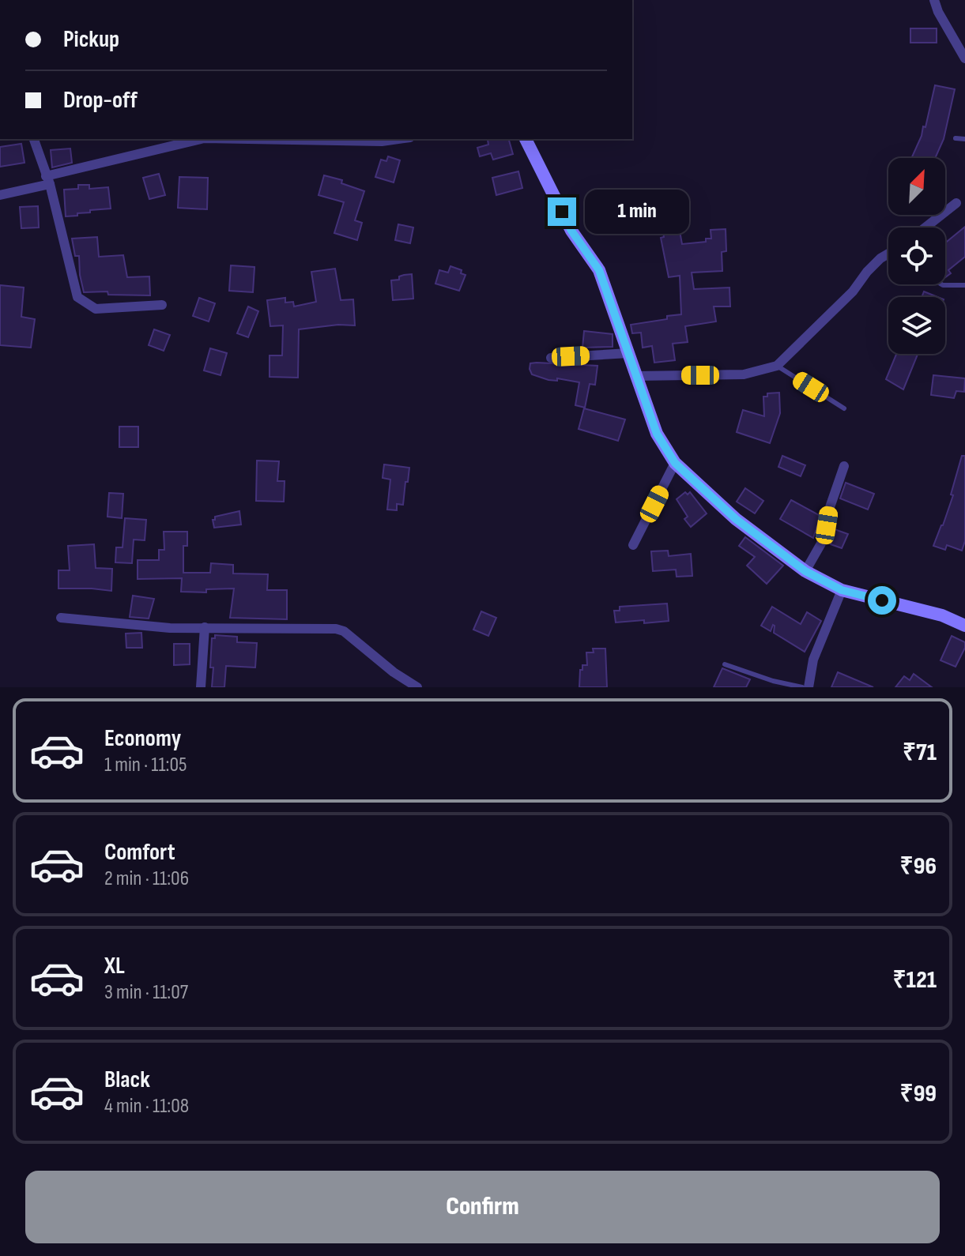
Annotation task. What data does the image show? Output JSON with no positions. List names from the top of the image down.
{
  "north": "top right",
  "page": {
    "banner": ["Pickup", "Drop-off"],
    "bubble": "1 min",
    "list": [
      {
        "name": "Economy",
        "note": "1 min · 11:05",
        "value": "₹71"
      },
      {
        "name": "Comfort",
        "note": "2 min · 11:06",
        "value": "₹96"
      },
      {
        "name": "XL",
        "note": "3 min · 11:07",
        "value": "₹121"
      },
      {
        "name": "Black",
        "note": "4 min · 11:08",
        "value": "₹99"
      }
    ],
    "buttons": "Confirm"
  }
}
